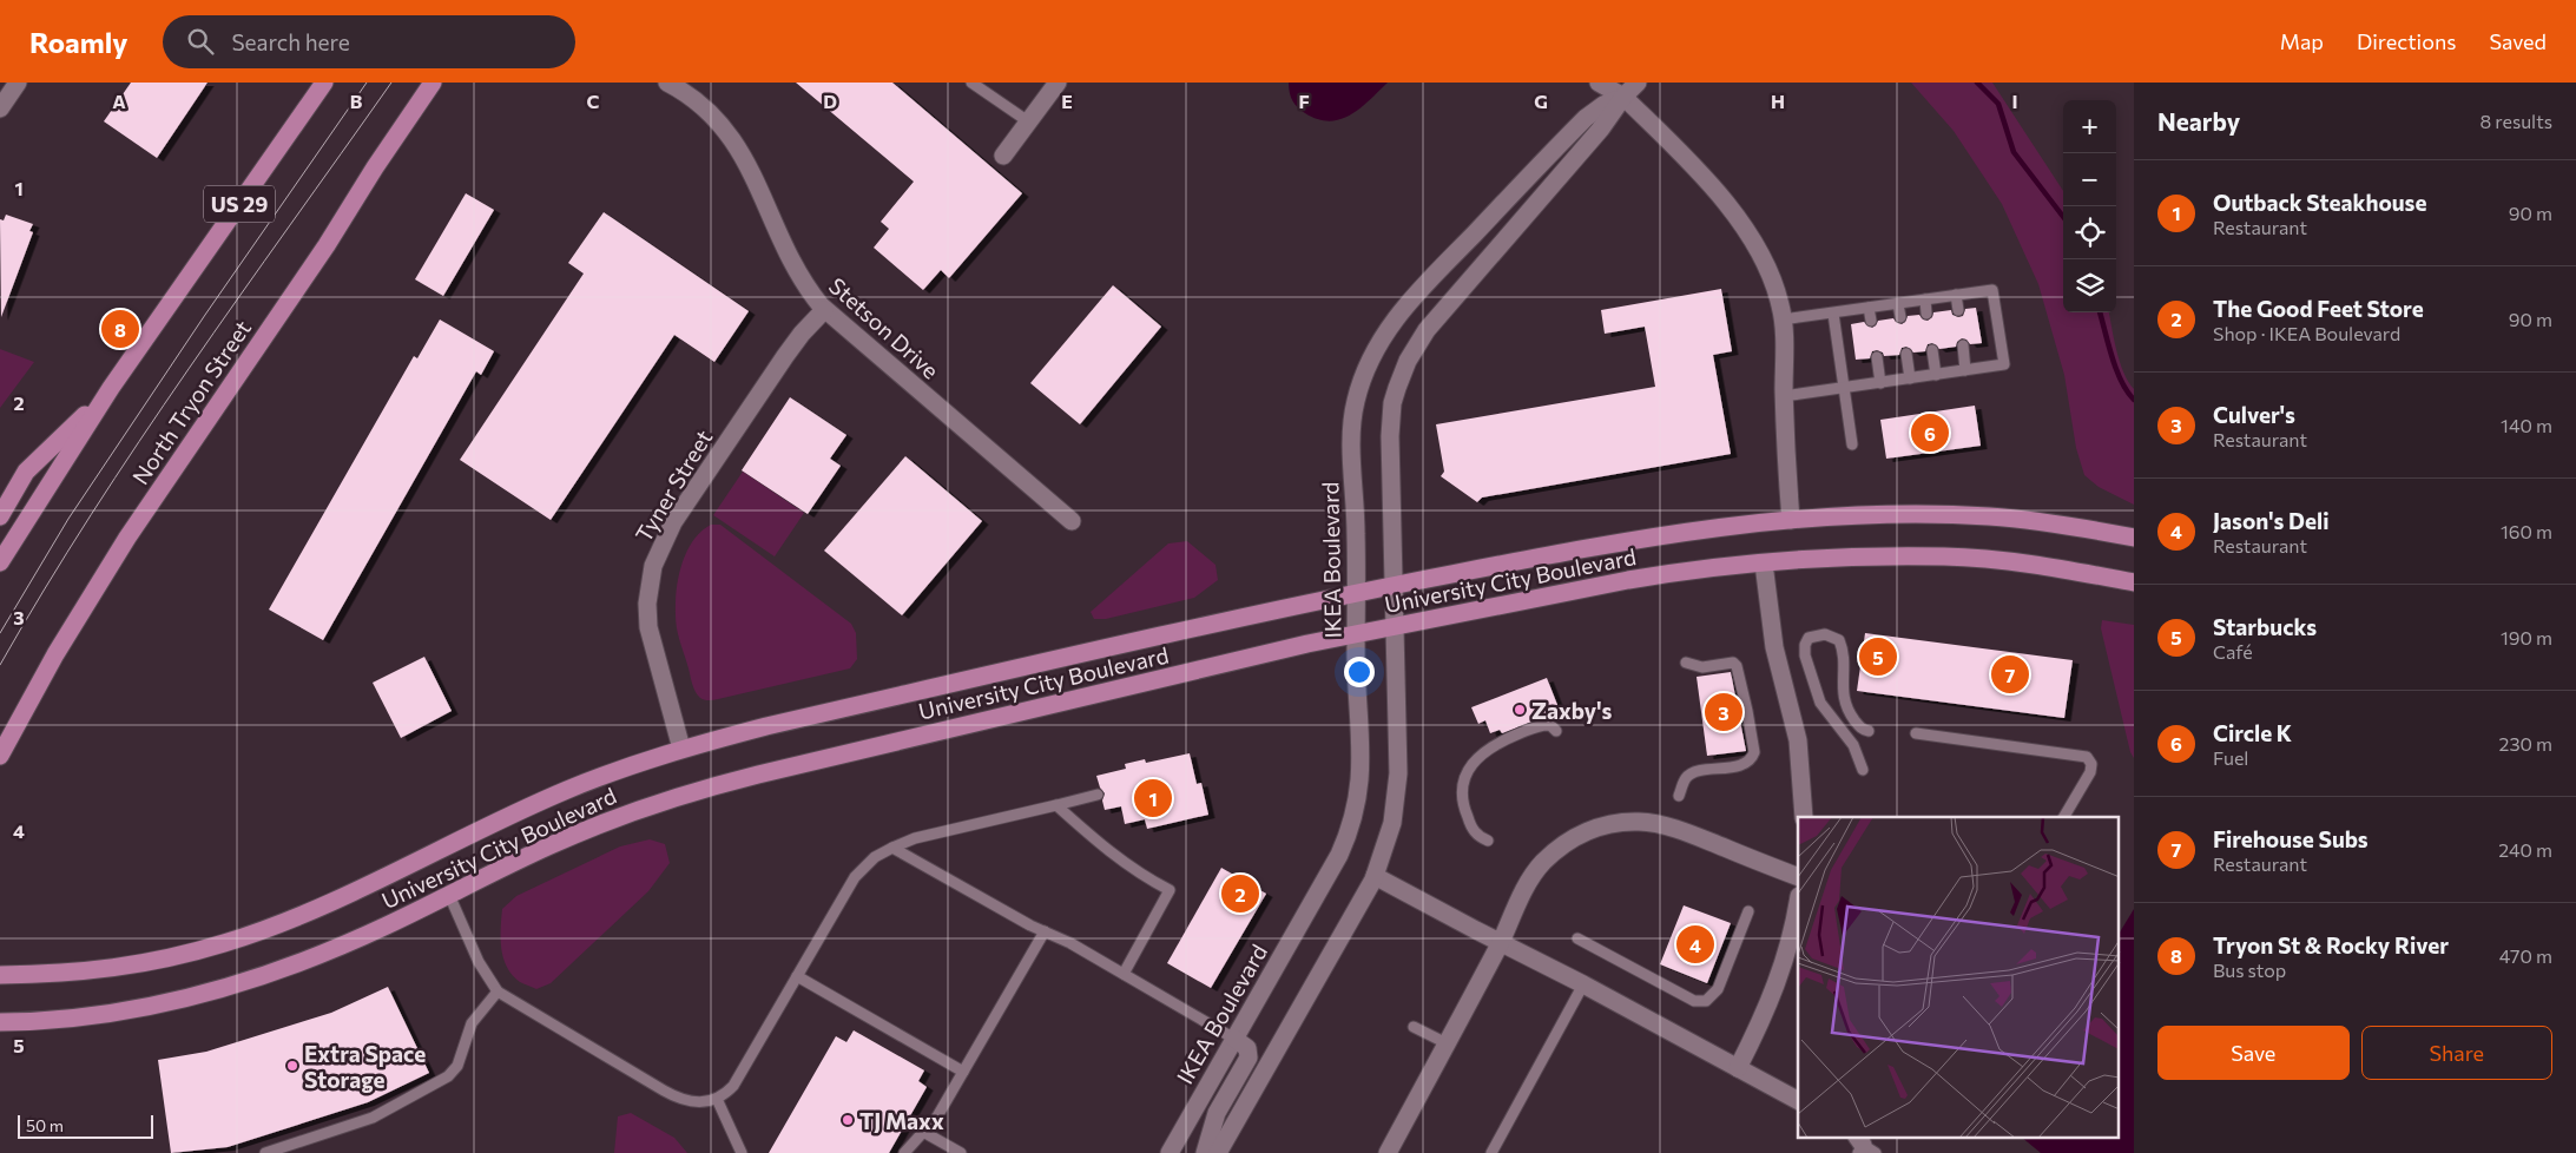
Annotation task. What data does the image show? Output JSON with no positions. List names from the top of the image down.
{
  "streets": {
    "main road": ["US 29", "North Tryon Street", "University City Boulevard"],
    "street": ["Stetson Drive", "Tyner Street", "IKEA Boulevard"]
  },
  "crossings": [
    ["Stetson Drive", "Tyner Street"],
    ["Tyner Street", "University City Boulevard"],
    ["IKEA Boulevard", "University City Boulevard"]
  ],
  "places": ["Zaxby's", "Extra Space Storage", "TJ Maxx"],
  "scale_bar": "50 m",
  "page": {
    "header": "Roamly",
    "search": "Search here",
    "nav": ["Map", "Directions", "Saved"],
    "heading": ["Nearby", "8 results"],
    "map_buttons": ["+", "−"],
    "list": [
      {
        "mark": "1",
        "name": "Outback Steakhouse",
        "note": "Restaurant",
        "value": "90 m"
      },
      {
        "mark": "2",
        "name": "The Good Feet Store",
        "note": "Shop · IKEA Boulevard",
        "value": "90 m"
      },
      {
        "mark": "3",
        "name": "Culver's",
        "note": "Restaurant",
        "value": "140 m"
      },
      {
        "mark": "4",
        "name": "Jason's Deli",
        "note": "Restaurant",
        "value": "160 m"
      },
      {
        "mark": "5",
        "name": "Starbucks",
        "note": "Café",
        "value": "190 m"
      },
      {
        "mark": "6",
        "name": "Circle K",
        "note": "Fuel",
        "value": "230 m"
      },
      {
        "mark": "7",
        "name": "Firehouse Subs",
        "note": "Restaurant",
        "value": "240 m"
      },
      {
        "mark": "8",
        "name": "Tryon St & Rocky River",
        "note": "Bus stop",
        "value": "470 m"
      }
    ],
    "pins": [
      "8",
      "6",
      "5",
      "7",
      "3",
      "1",
      "2",
      "4"
    ],
    "buttons": ["Save", "Share"],
    "scale": "50 m"
  },
  "grid": {
    "columns": [
      "A",
      "B",
      "C",
      "D",
      "E",
      "F",
      "G",
      "H",
      "I"
    ],
    "rows": [
      "1",
      "2",
      "3",
      "4",
      "5"
    ]
  }
}
